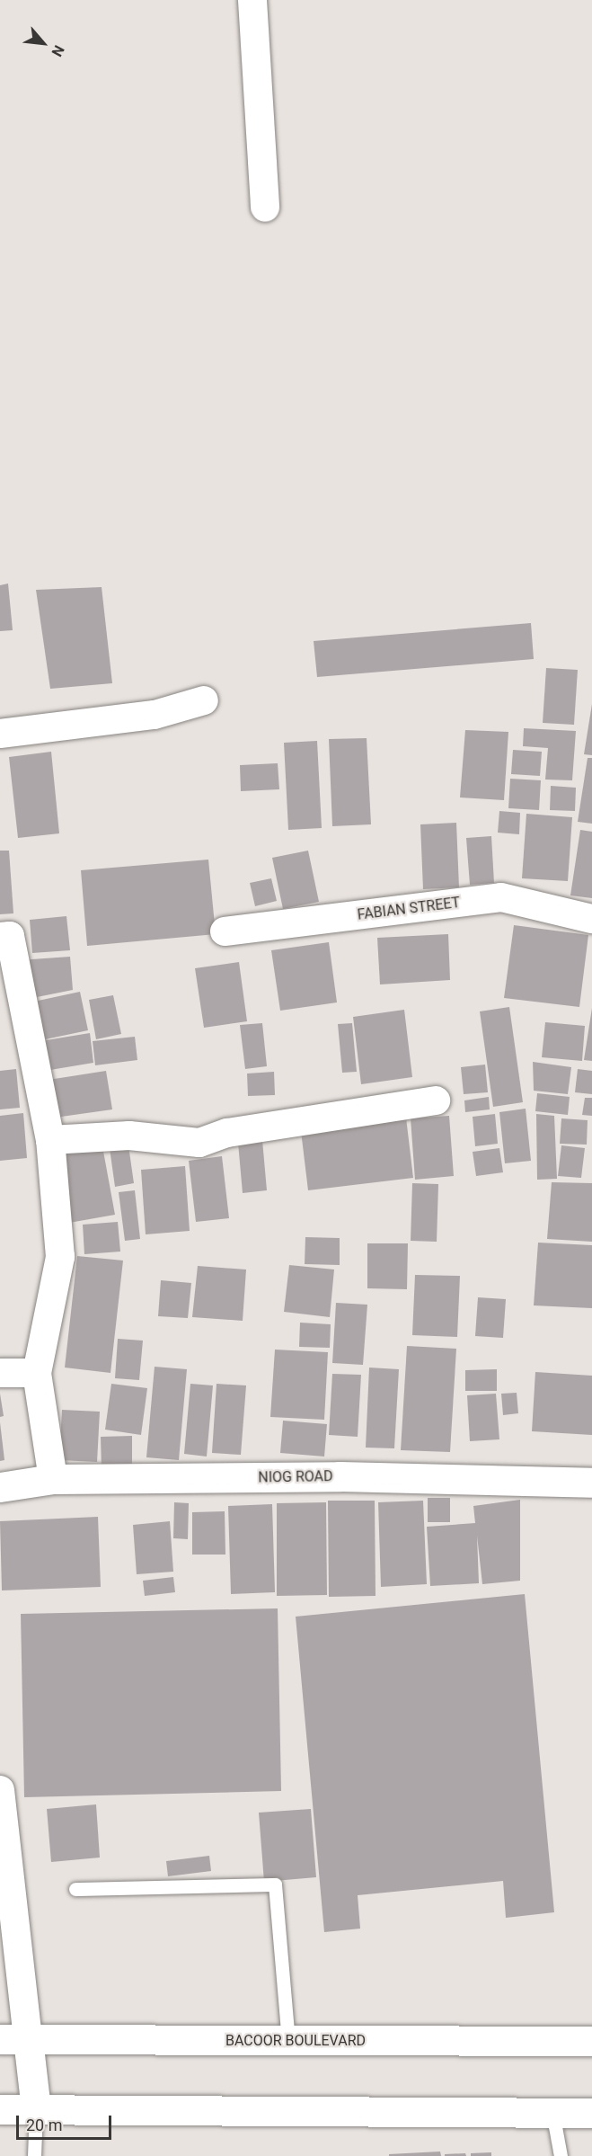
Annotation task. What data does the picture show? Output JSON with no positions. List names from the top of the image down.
{
  "streets": {
    "main road": ["NIOG ROAD", "BACOOR BOULEVARD"],
    "street": ["FABIAN STREET"]
  },
  "scale_bar": "20 m",
  "north": "bottom right"
}
